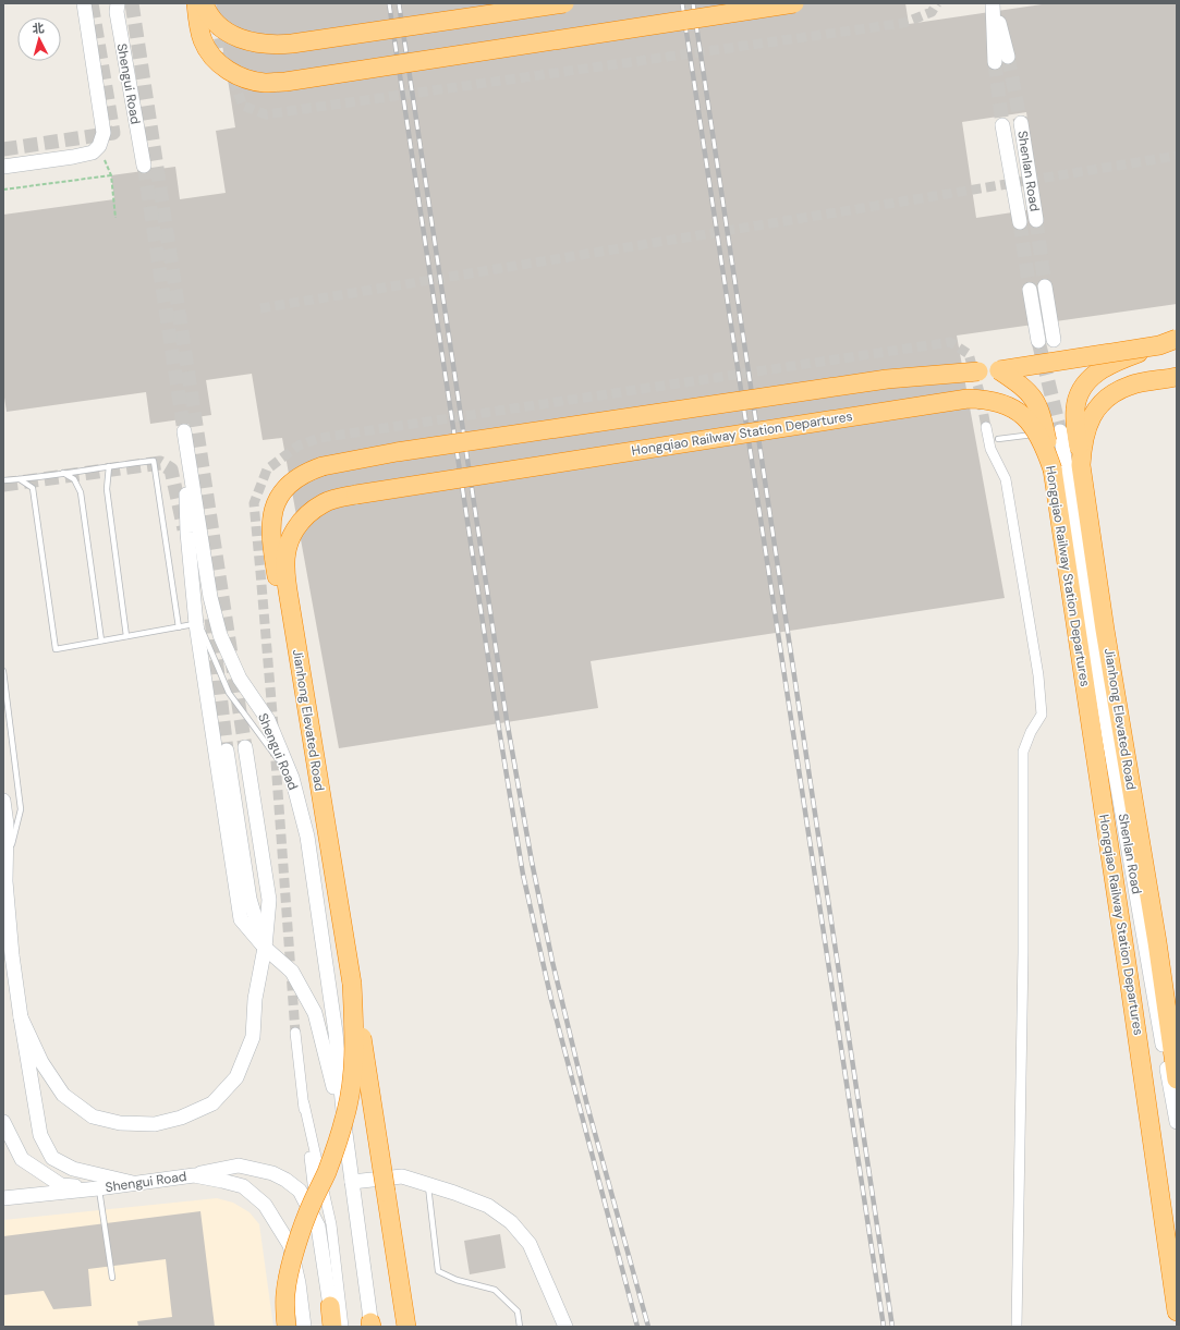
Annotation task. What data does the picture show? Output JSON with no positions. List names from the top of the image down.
{
  "streets": {
    "highway": ["Hongqiao Railway Station Departures", "Jianhong Elevated Road"],
    "street": ["Shengui Road", "Shenlan Road"]
  },
  "crossings": [
    ["Hongqiao Railway Station Departures", "Jianhong Elevated Road"]
  ],
  "north": "top"
}
